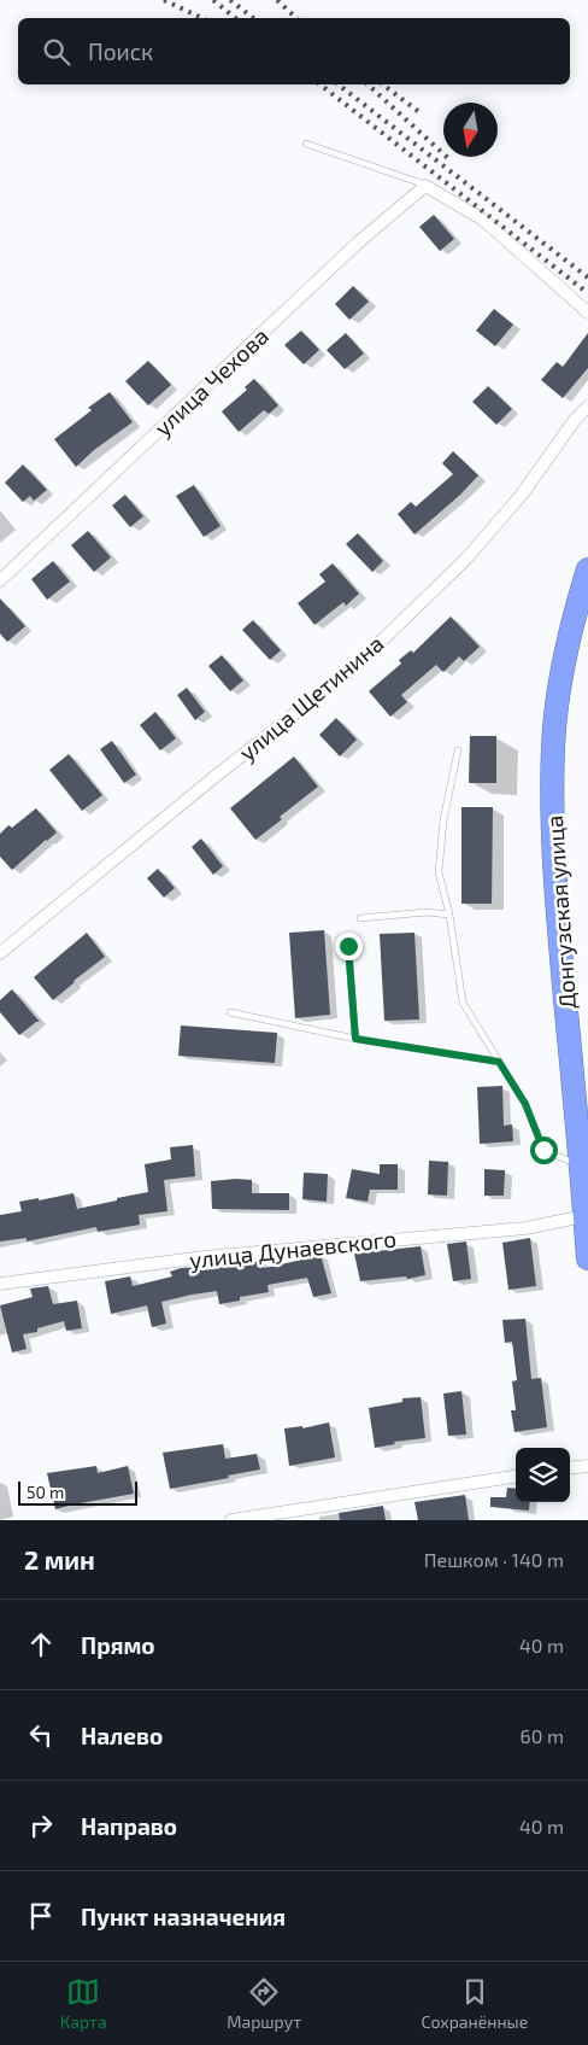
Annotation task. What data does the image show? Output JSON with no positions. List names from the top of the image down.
{
  "streets": {
    "highway": ["Донгузская улица"],
    "street": ["улица Чехова", "улица Щетинина", "улица Дунаевского"]
  },
  "crossings": [
    ["Донгузская улица", "улица Дунаевского"]
  ],
  "scale_bar": "50 m",
  "north": "bottom",
  "page": {
    "search": "Поиск",
    "scale": "50 m",
    "heading": ["2 мин", "Пешком · 140 m"],
    "list": [
      ["Прямо", "40 m"],
      ["Налево", "60 m"],
      ["Направо", "40 m"],
      "Пункт назначения"
    ],
    "nav": ["Карта", "Маршрут", "Сохранённые"]
  }
}
